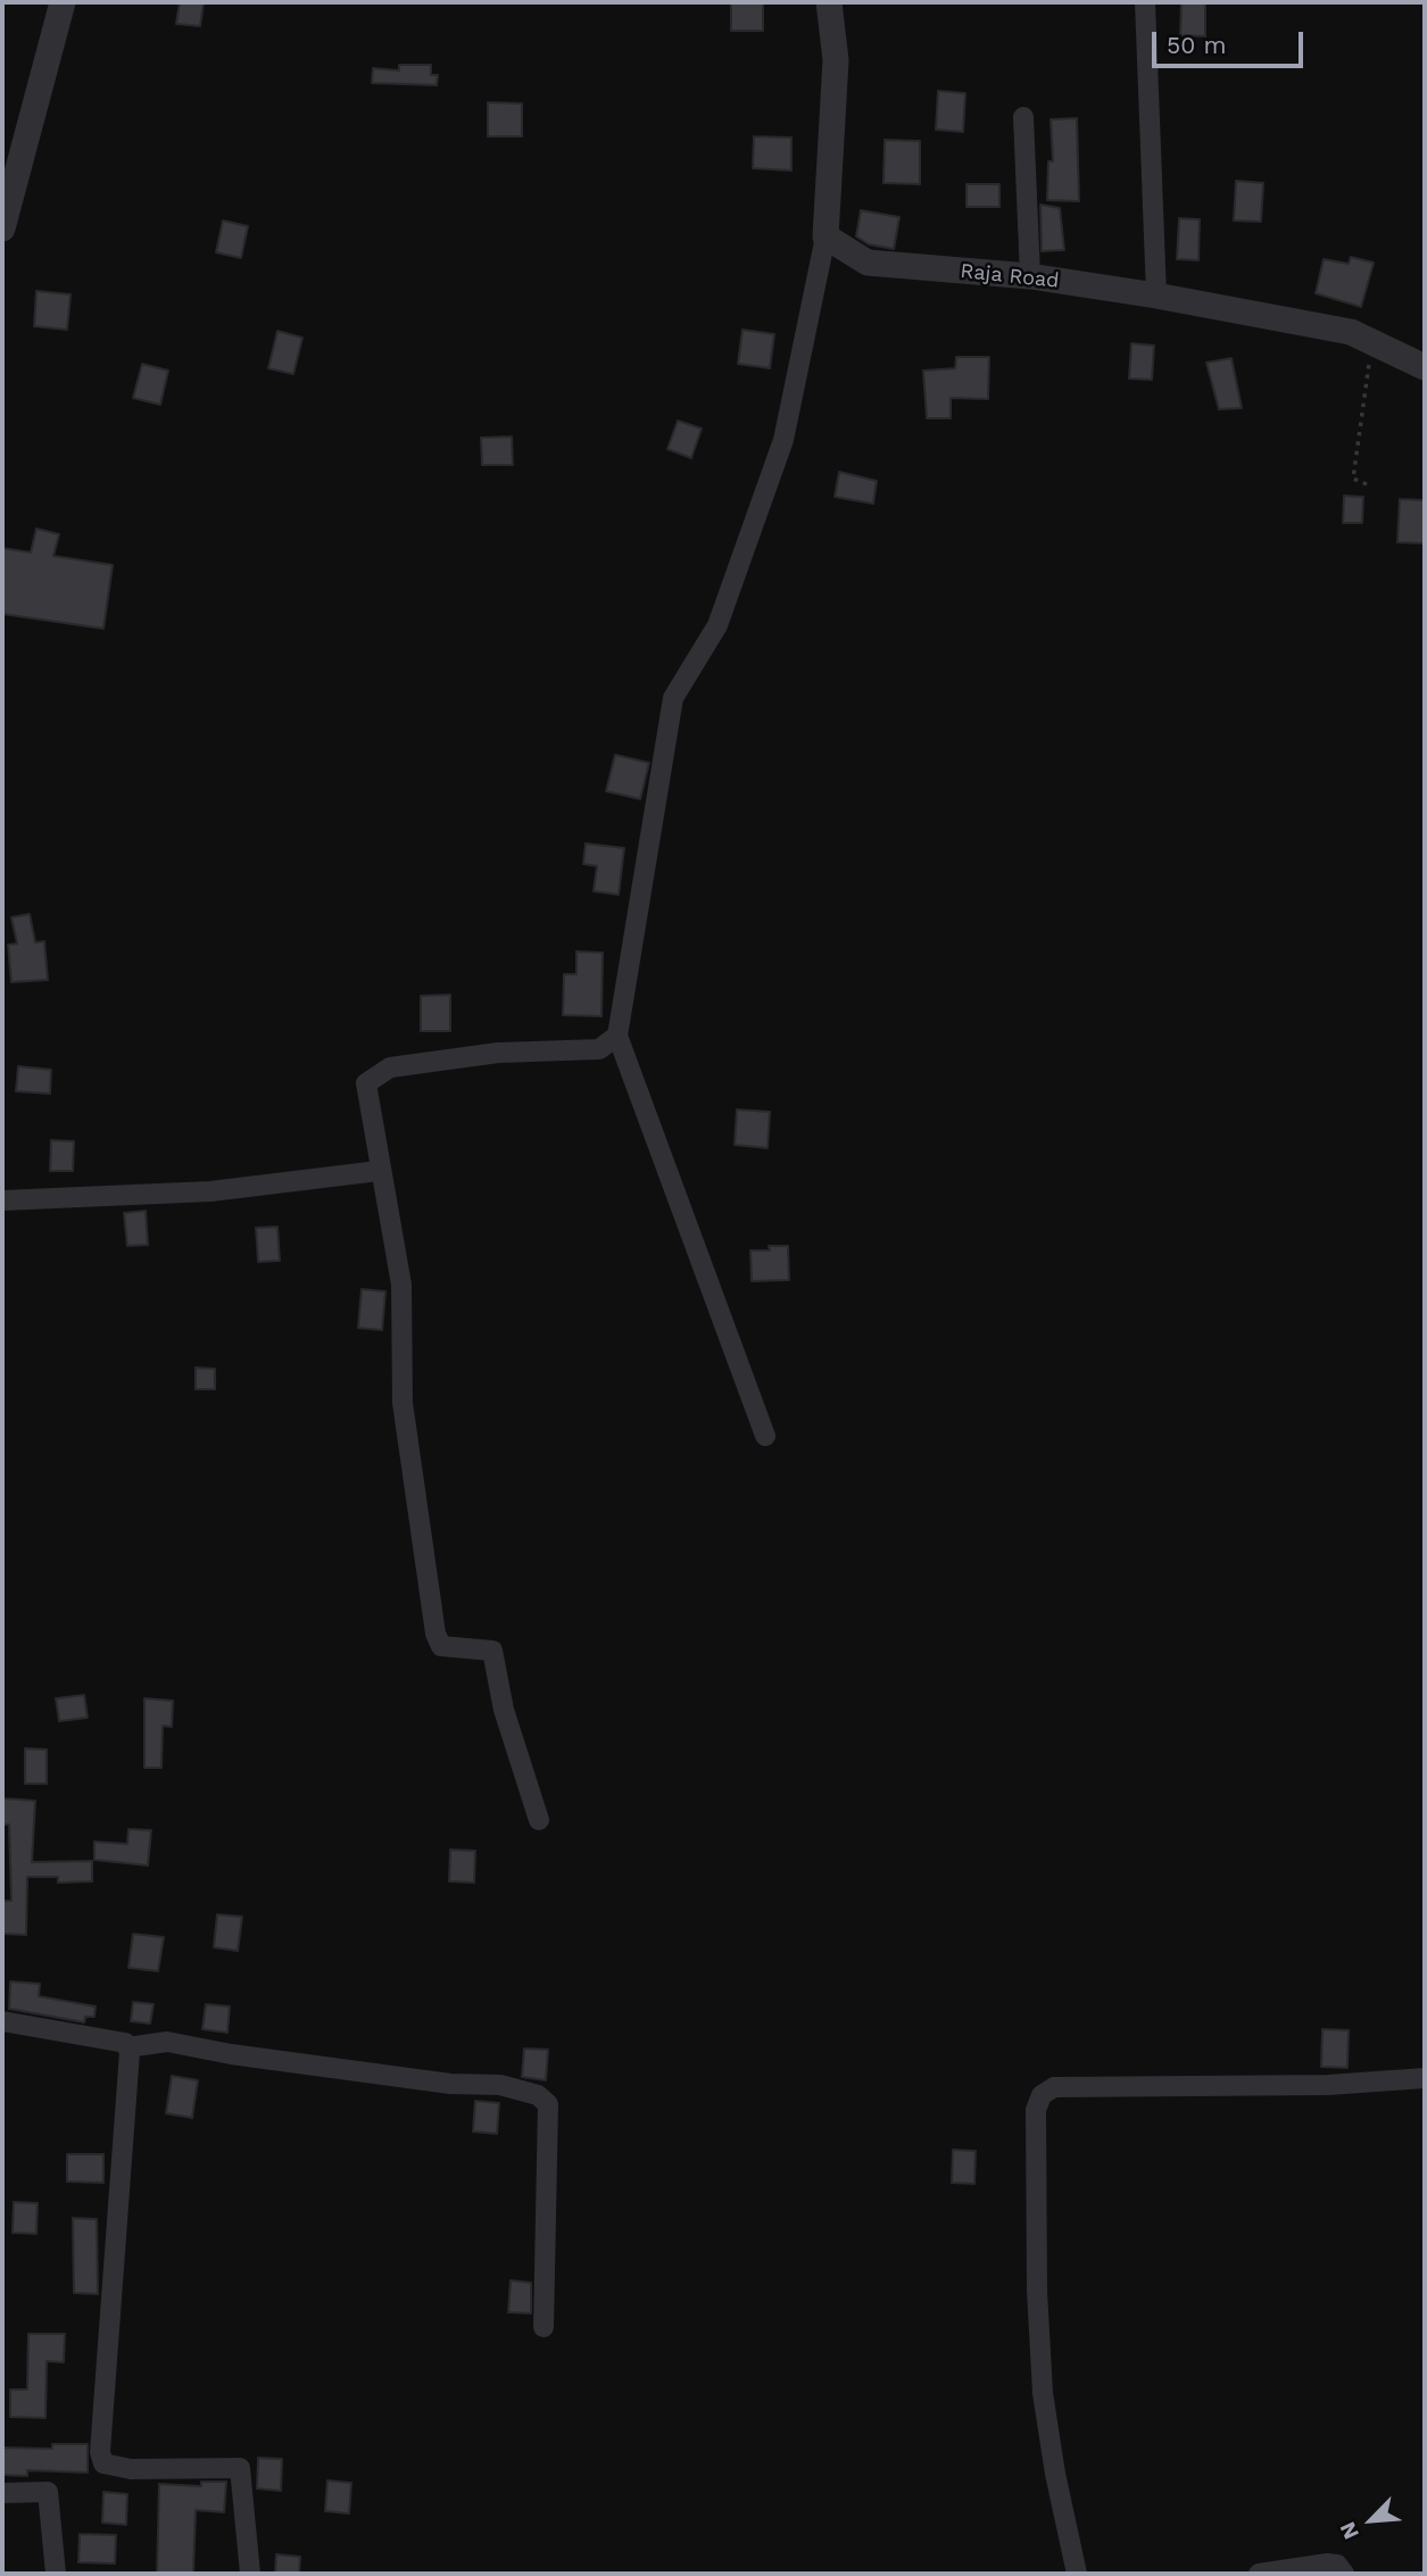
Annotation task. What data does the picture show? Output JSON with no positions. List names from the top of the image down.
{
  "streets": {
    "street": ["Raja Road"]
  },
  "scale_bar": "50 m",
  "north": "bottom left"
}
